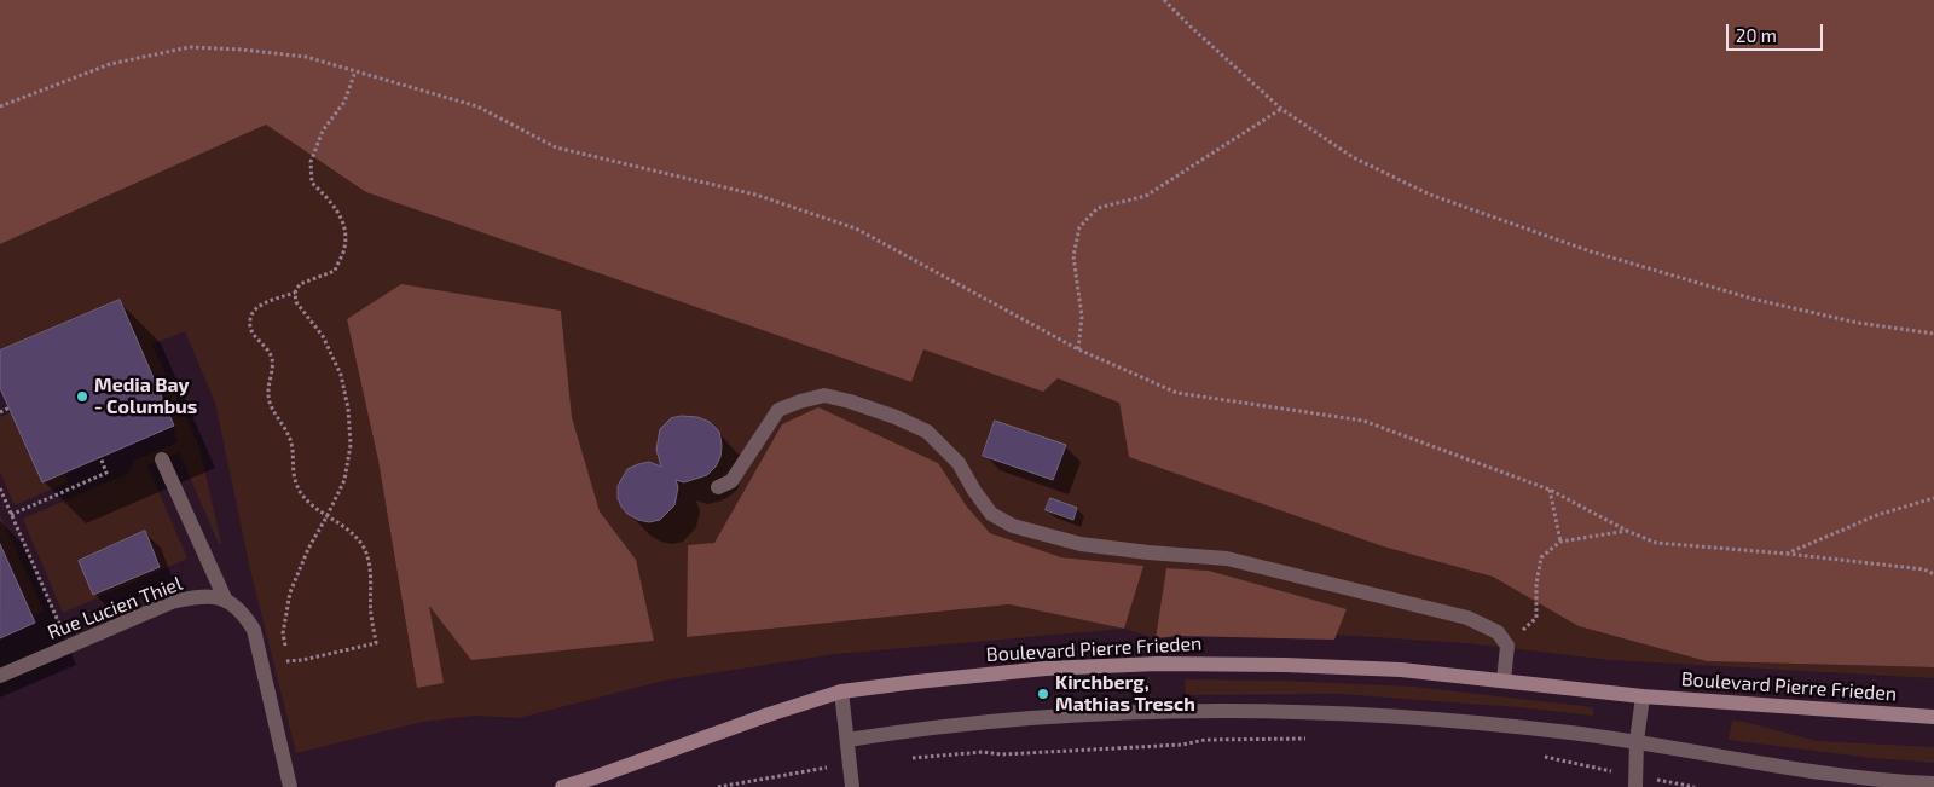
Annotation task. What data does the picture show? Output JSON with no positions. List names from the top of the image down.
{
  "streets": {
    "main road": ["Boulevard Pierre Frieden"],
    "street": ["Rue Lucien Thiel"]
  },
  "places": ["Media Bay - Columbus", "Kirchberg, Mathias Tresch"],
  "scale_bar": "20 m"
}
